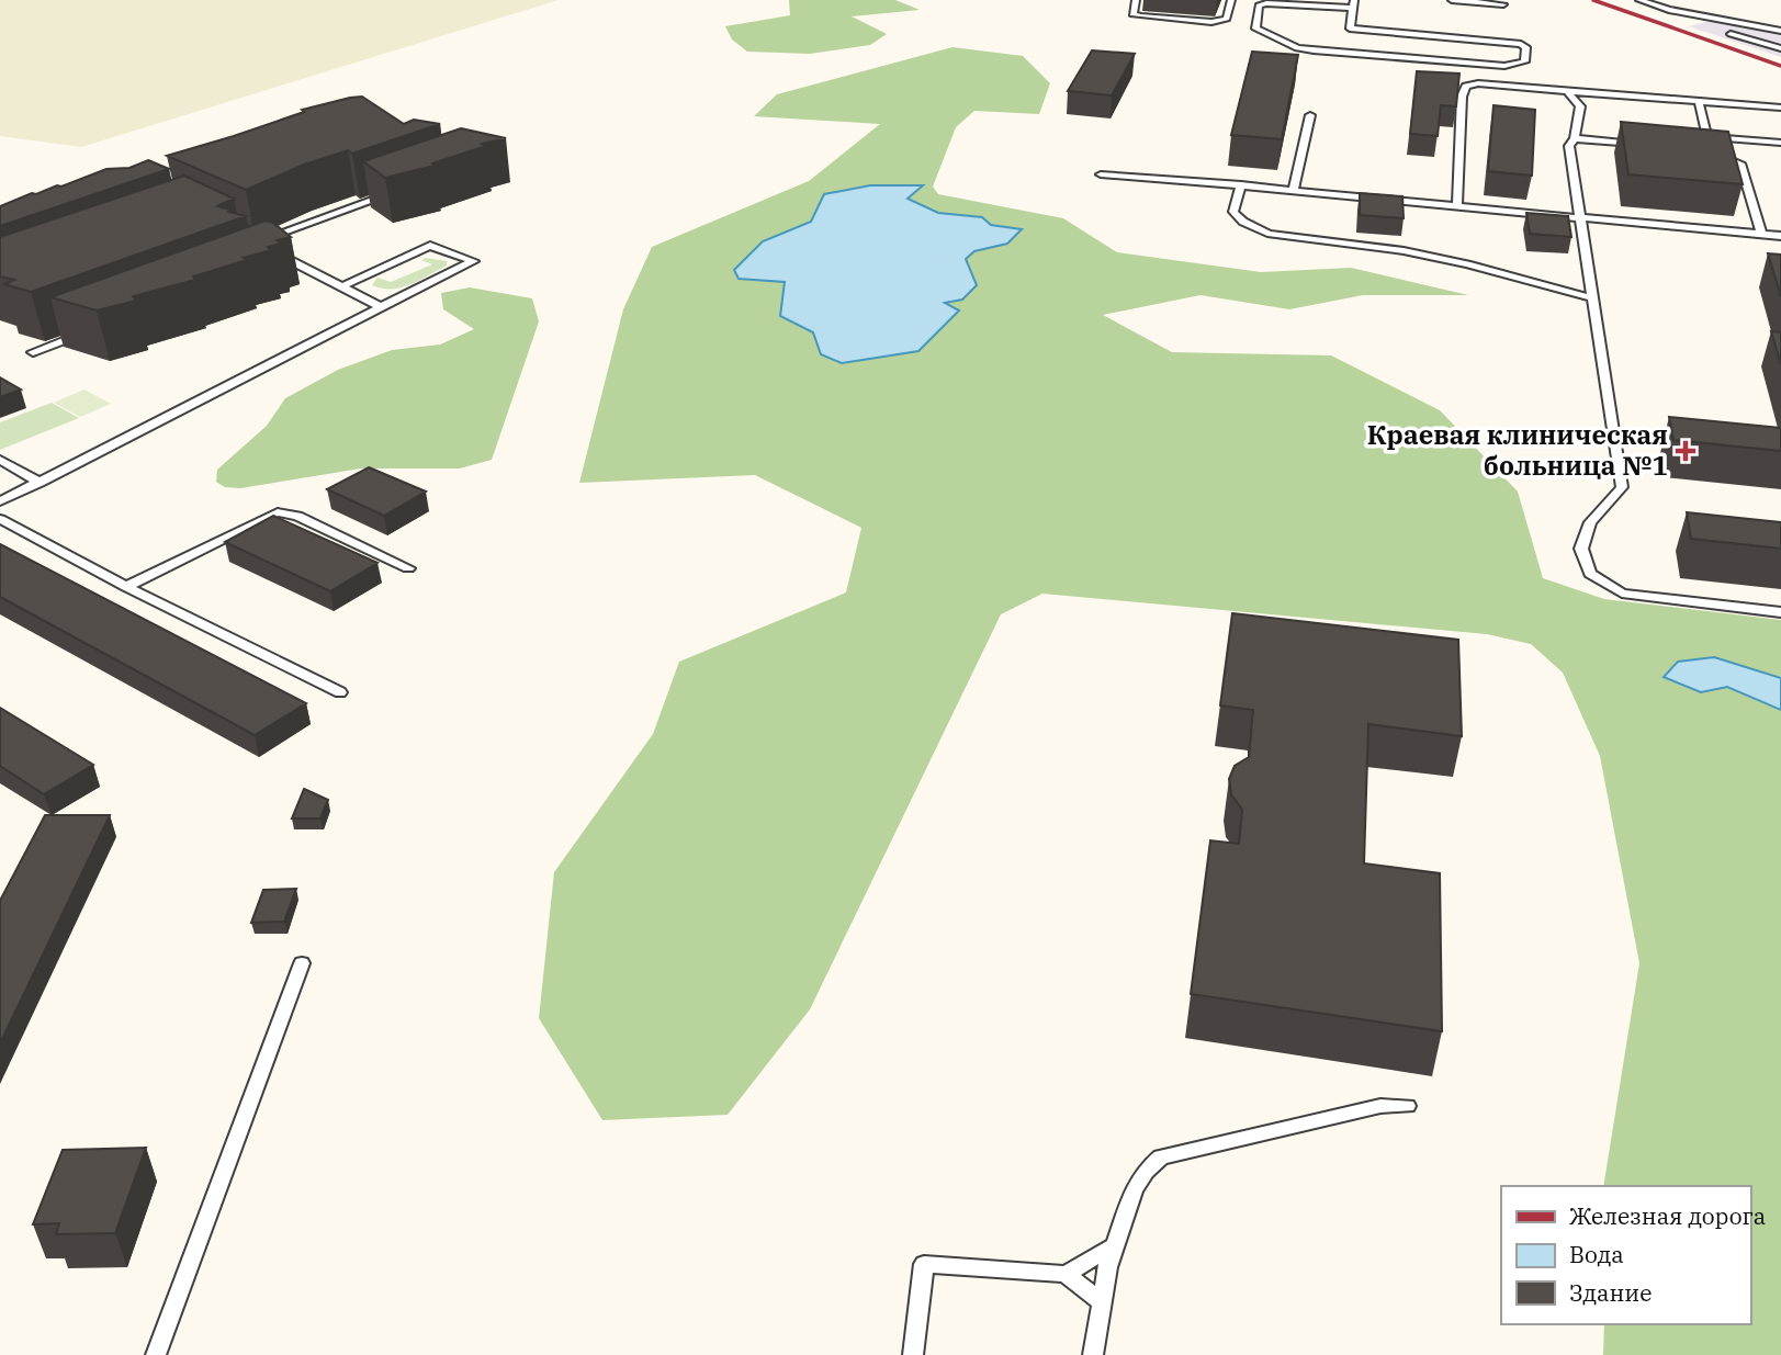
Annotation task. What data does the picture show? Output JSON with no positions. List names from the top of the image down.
{
  "places": {
    "health": ["Краевая клиническая больница №1"]
  },
  "legend": ["Железная дорога", "Вода", "Здание"]
}
